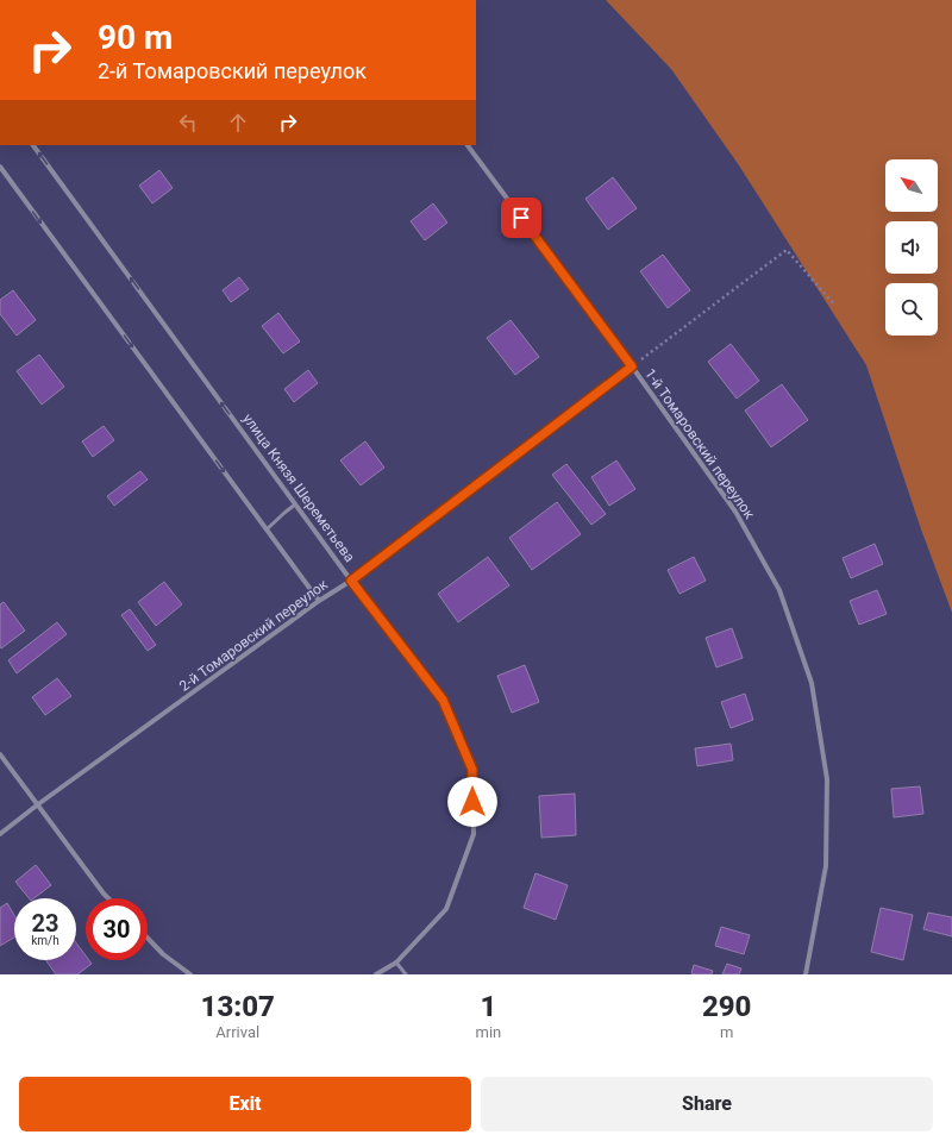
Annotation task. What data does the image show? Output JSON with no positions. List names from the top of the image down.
{
  "streets": {
    "street": ["1-й Томаровский переулок", "улица Князя Шереметьева", "2-й Томаровский переулок"]
  },
  "crossings": [
    ["1-й Томаровский переулок", "2-й Томаровский переулок"],
    ["улица Князя Шереметьева", "2-й Томаровский переулок"]
  ],
  "north": "top left",
  "page": {
    "turn": ["90 m", "2-й Томаровский переулок"],
    "speed": "23 km/h",
    "limit": "30",
    "eta": [
      "13:07",
      "Arrival",
      "1",
      "min",
      "290",
      "m"
    ],
    "buttons": ["Exit", "Share"]
  }
}
